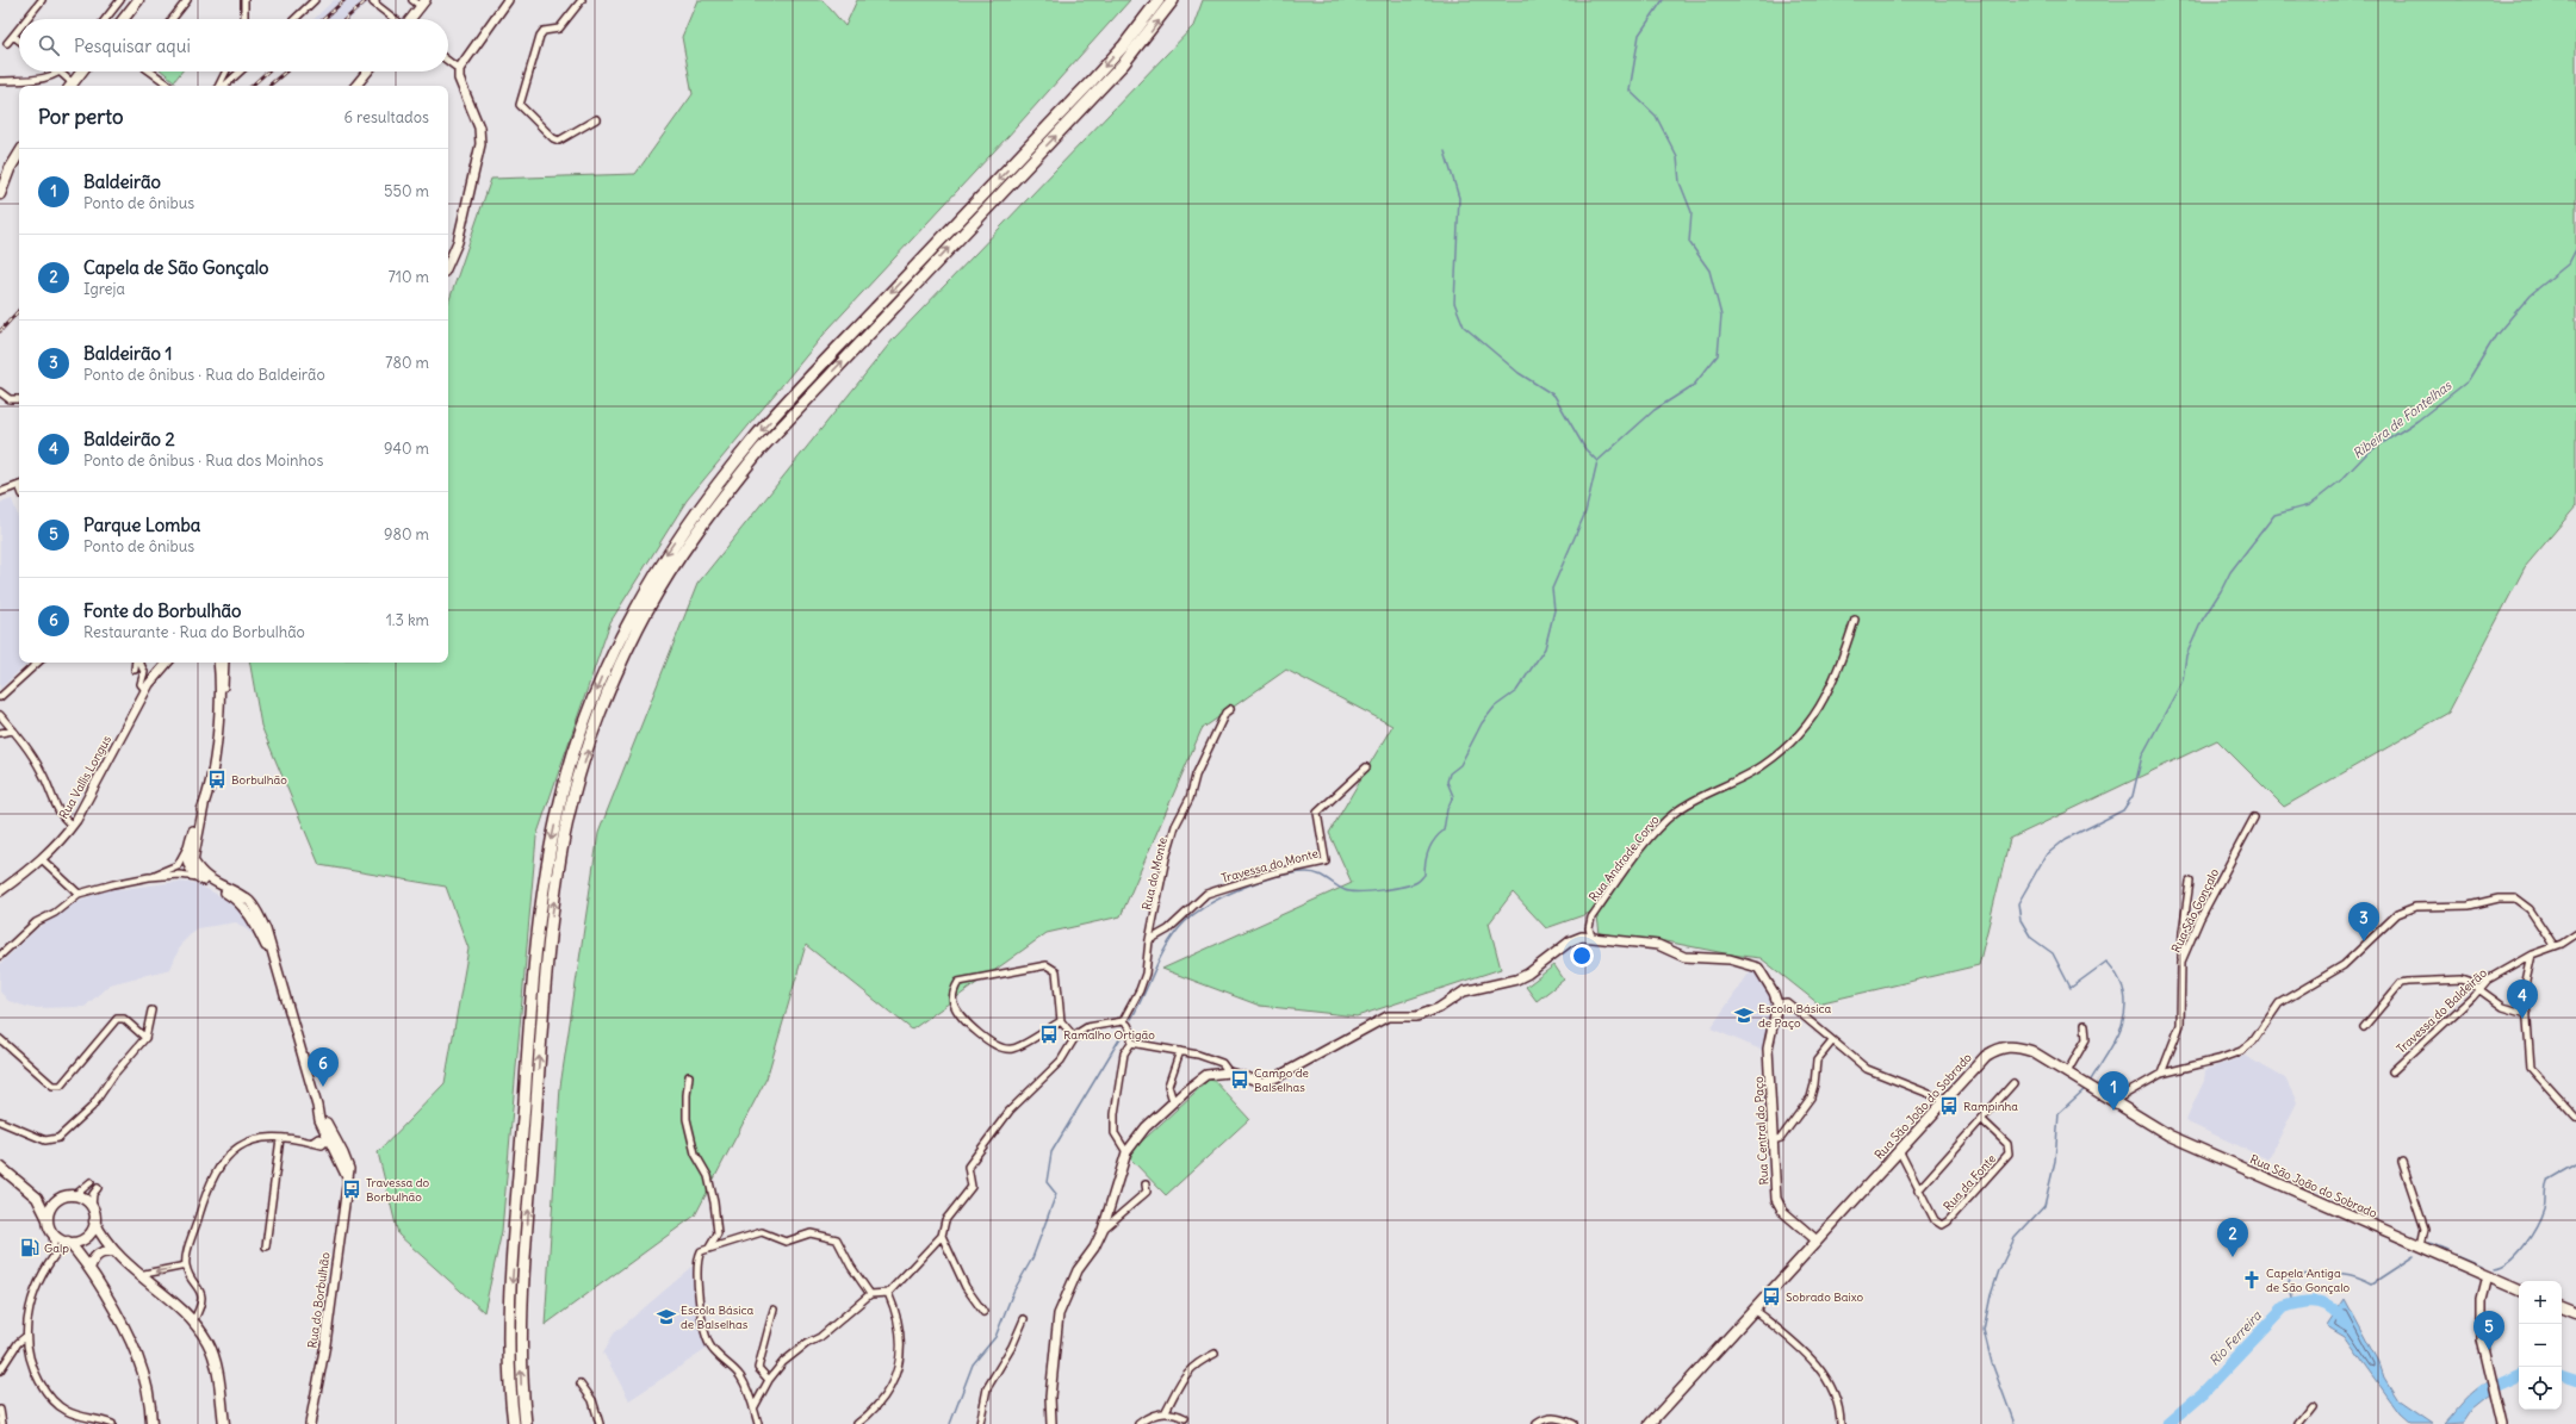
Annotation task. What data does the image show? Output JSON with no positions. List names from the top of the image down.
{
  "streets": {
    "main road": ["Rua São João do Sobrado"],
    "street": [
      "Rua Vallis Longus",
      "Rua Andrade Corvo",
      "Travessa do Monte",
      "Rua do Monte",
      "Rua São Gonçalo",
      "Travessa do Baldeirão",
      "Rua Central do Paço",
      "Rua da Fonte",
      "Rua do Borbulhão"
    ]
  },
  "crossings": [
    ["Travessa do Monte", "Rua do Monte"],
    ["Rua São João do Sobrado", "Rua Central do Paço"],
    ["Rua São João do Sobrado", "Rua da Fonte"]
  ],
  "water": ["Ribeira de Fontelhas", "Rio Ferreira"],
  "places": {
    "bus stop": [
      "Borbulhão",
      "Ramalho Ortigão",
      "Campo de Balselhas",
      "Rampinha",
      "Travessa do Borbulhão",
      "Sobrado Baixo"
    ],
    "school or university": ["Escola Básica de Paço", "Escola Básica de Balselhas"],
    "fuel station": ["Galp"],
    "church": ["Capela Antiga de São Gonçalo"]
  },
  "page": {
    "search": "Pesquisar aqui",
    "heading": ["Por perto", "6 resultados"],
    "list": [
      {
        "mark": "1",
        "name": "Baldeirão",
        "note": "Ponto de ônibus",
        "value": "550 m"
      },
      {
        "mark": "2",
        "name": "Capela de São Gonçalo",
        "note": "Igreja",
        "value": "710 m"
      },
      {
        "mark": "3",
        "name": "Baldeirão 1",
        "note": "Ponto de ônibus · Rua do Baldeirão",
        "value": "780 m"
      },
      {
        "mark": "4",
        "name": "Baldeirão 2",
        "note": "Ponto de ônibus · Rua dos Moinhos",
        "value": "940 m"
      },
      {
        "mark": "5",
        "name": "Parque Lomba",
        "note": "Ponto de ônibus",
        "value": "980 m"
      },
      {
        "mark": "6",
        "name": "Fonte do Borbulhão",
        "note": "Restaurante · Rua do Borbulhão",
        "value": "1.3 km"
      }
    ],
    "pins": [
      "3",
      "4",
      "6",
      "1",
      "2",
      "5"
    ],
    "map_buttons": ["+", "−"]
  }
}
